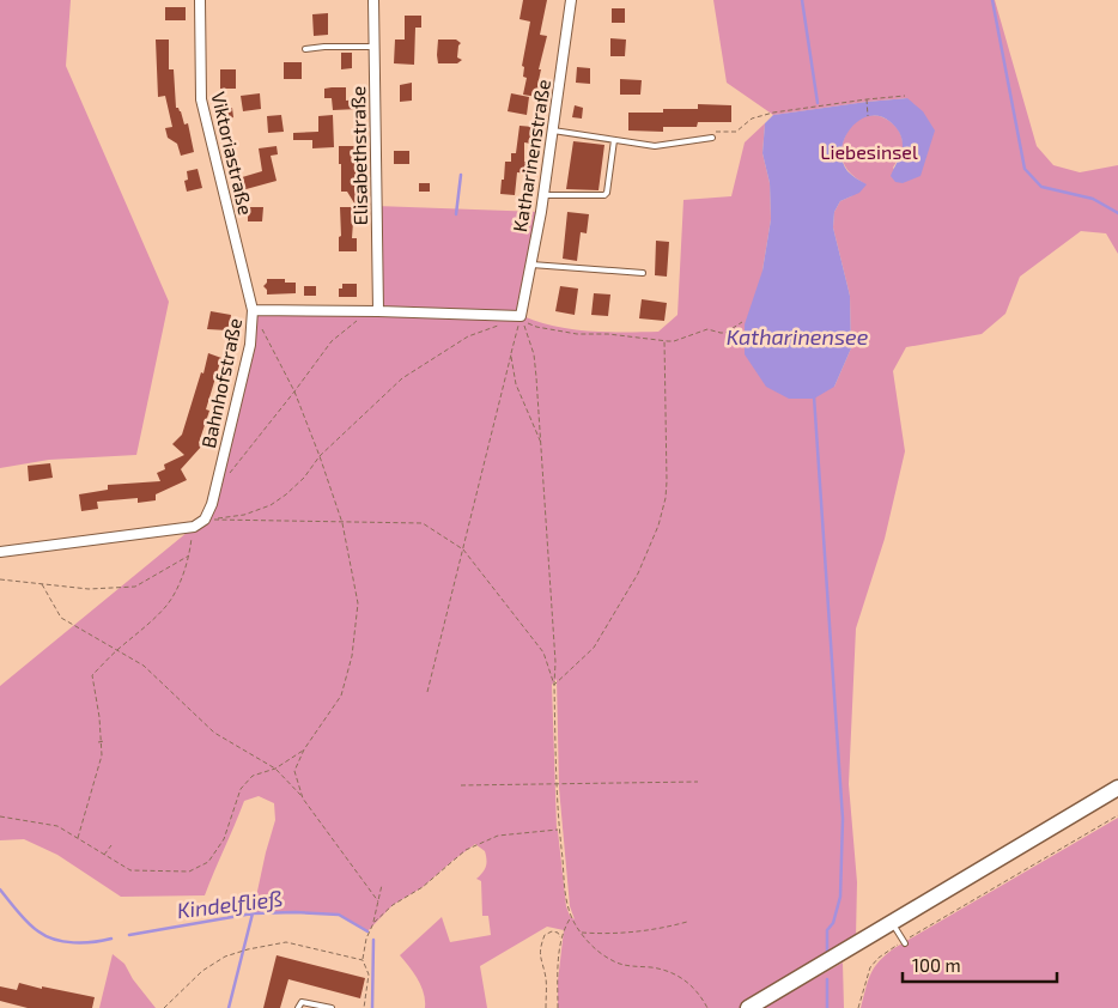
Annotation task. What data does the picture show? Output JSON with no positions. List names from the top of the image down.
{
  "streets": {
    "street": [
      "Viktoriastraße",
      "Elisabethstraße",
      "Katharinenstraße",
      "Bahnhofstraße"
    ]
  },
  "crossings": [
    ["Viktoriastraße", "Bahnhofstraße"],
    ["Elisabethstraße", "Bahnhofstraße"],
    ["Katharinenstraße", "Bahnhofstraße"]
  ],
  "water": ["Katharinensee", "Kindelfließ"],
  "parks": ["Liebesinsel"],
  "scale_bar": "100 m"
}
